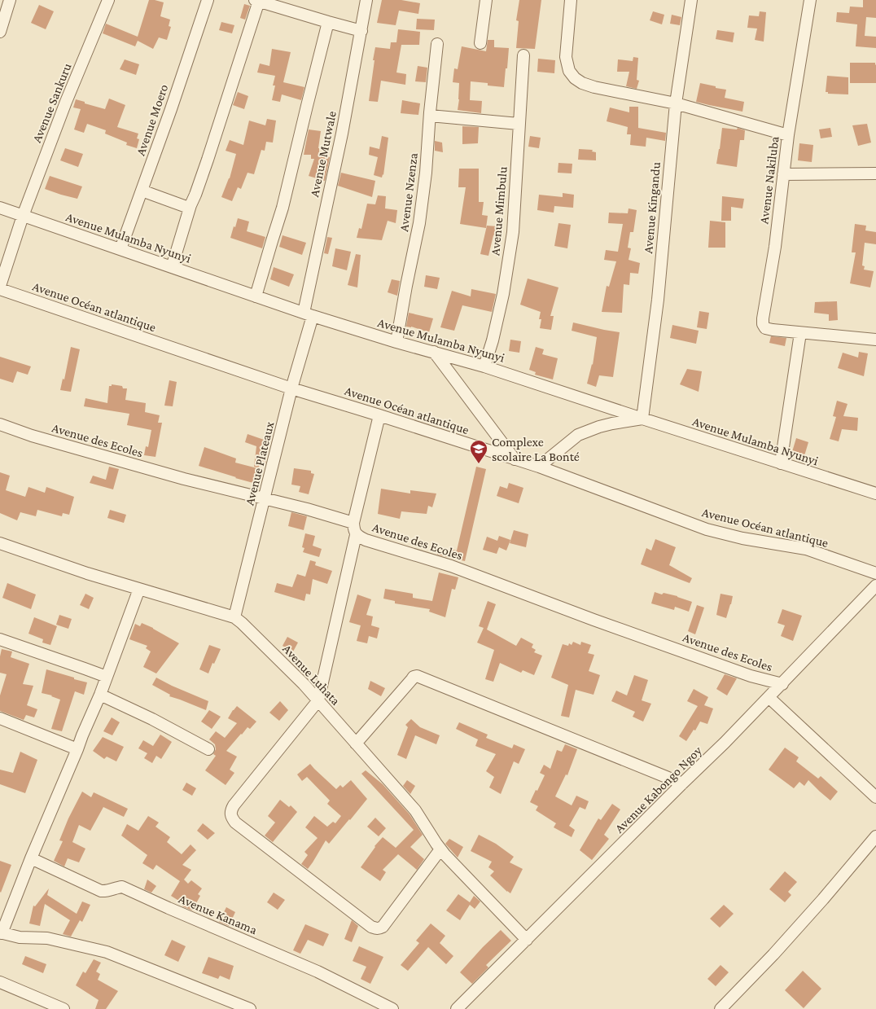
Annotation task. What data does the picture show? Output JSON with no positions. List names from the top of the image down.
{
  "streets": {
    "street": [
      "Avenue Sankuru",
      "Avenue Moero",
      "Avenue Mutwale",
      "Avenue Nakiluba",
      "Avenue Nzenza",
      "Avenue Kingandu",
      "Avenue Mimbulu",
      "Avenue Mulamba Nyunyi",
      "Avenue Océan atlantique",
      "Avenue des Ecoles",
      "Avenue Plateaux",
      "Avenue Luhata",
      "Avenue Kabongo Ngoy",
      "Avenue Kanama"
    ]
  },
  "crossings": [
    ["Avenue Sankuru", "Avenue Mulamba Nyunyi"],
    ["Avenue Sankuru", "Avenue Océan atlantique"],
    ["Avenue Moero", "Avenue Mulamba Nyunyi"],
    ["Avenue Mutwale", "Avenue Mulamba Nyunyi"],
    ["Avenue Mutwale", "Avenue Plateaux"],
    ["Avenue Nzenza", "Avenue Mulamba Nyunyi"],
    ["Avenue Kingandu", "Avenue Mulamba Nyunyi"],
    ["Avenue Mimbulu", "Avenue Mulamba Nyunyi"],
    ["Avenue Mulamba Nyunyi", "Avenue Plateaux"],
    ["Avenue Océan atlantique", "Avenue Plateaux"],
    ["Avenue des Ecoles", "Avenue Plateaux"],
    ["Avenue des Ecoles", "Avenue Kabongo Ngoy"],
    ["Avenue Plateaux", "Avenue Luhata"],
    ["Avenue Luhata", "Avenue Kabongo Ngoy"]
  ],
  "places": {
    "school or university": ["Complexe scolaire La Bonté"]
  }
}
